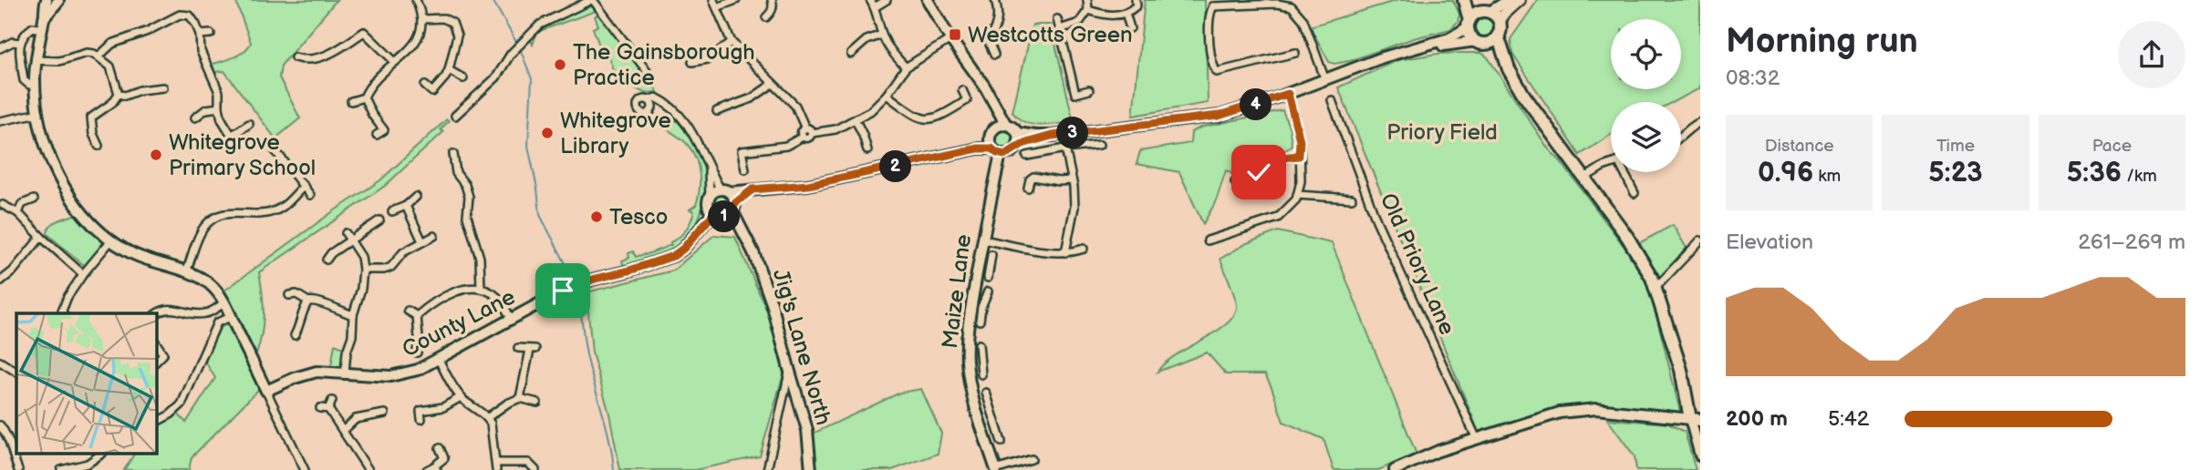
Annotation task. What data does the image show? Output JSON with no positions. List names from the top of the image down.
{
  "streets": {
    "street": [
      "Old Priory Lane",
      "Maize Lane",
      "County Lane",
      "Jig's Lane North"
    ]
  },
  "crossings": [
    ["County Lane", "Jig's Lane North"]
  ],
  "parks": ["Priory Field"],
  "places": {
    "transit": ["Westcotts Green"],
    "other": [
      "The Gainsborough Practice",
      "Whitegrove Library",
      "Whitegrove Primary School",
      "Tesco"
    ]
  },
  "page": {
    "heading": ["Morning run", "08:32"],
    "pins": [
      "4",
      "3",
      "2",
      "1"
    ],
    "stats": [
      ["Distance", "0.96 km"],
      ["Time", "5:23"],
      ["Pace", "5:36 /km"]
    ],
    "chart": ["Elevation", "261–269 m"],
    "list": [
      {
        "name": "200 m",
        "note": "5:42"
      }
    ]
  }
}
